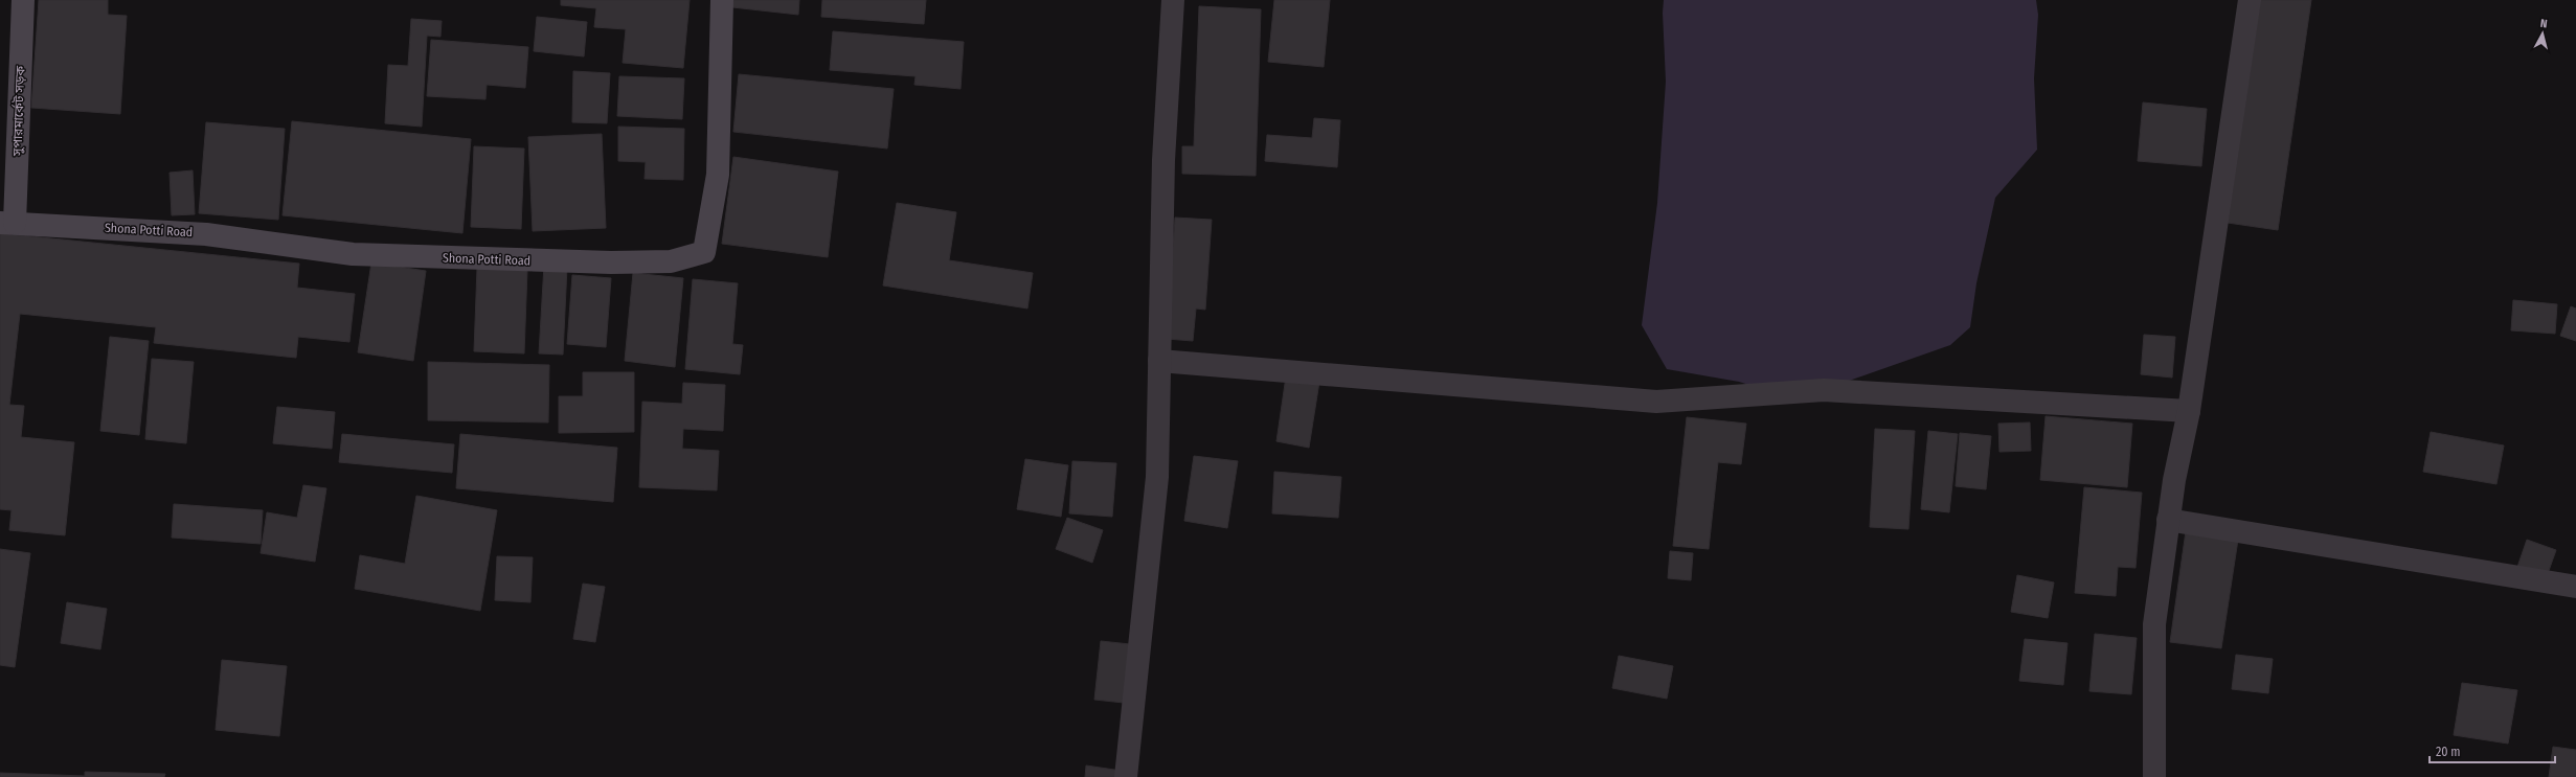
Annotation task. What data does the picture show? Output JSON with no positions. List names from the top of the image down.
{
  "streets": {
    "main road": ["সুপারমার্কেট সড়ক", "Shona Potti Road"]
  },
  "crossings": [
    ["সুপারমার্কেট সড়ক", "Shona Potti Road"]
  ],
  "scale_bar": "20 m",
  "north": "top"
}
